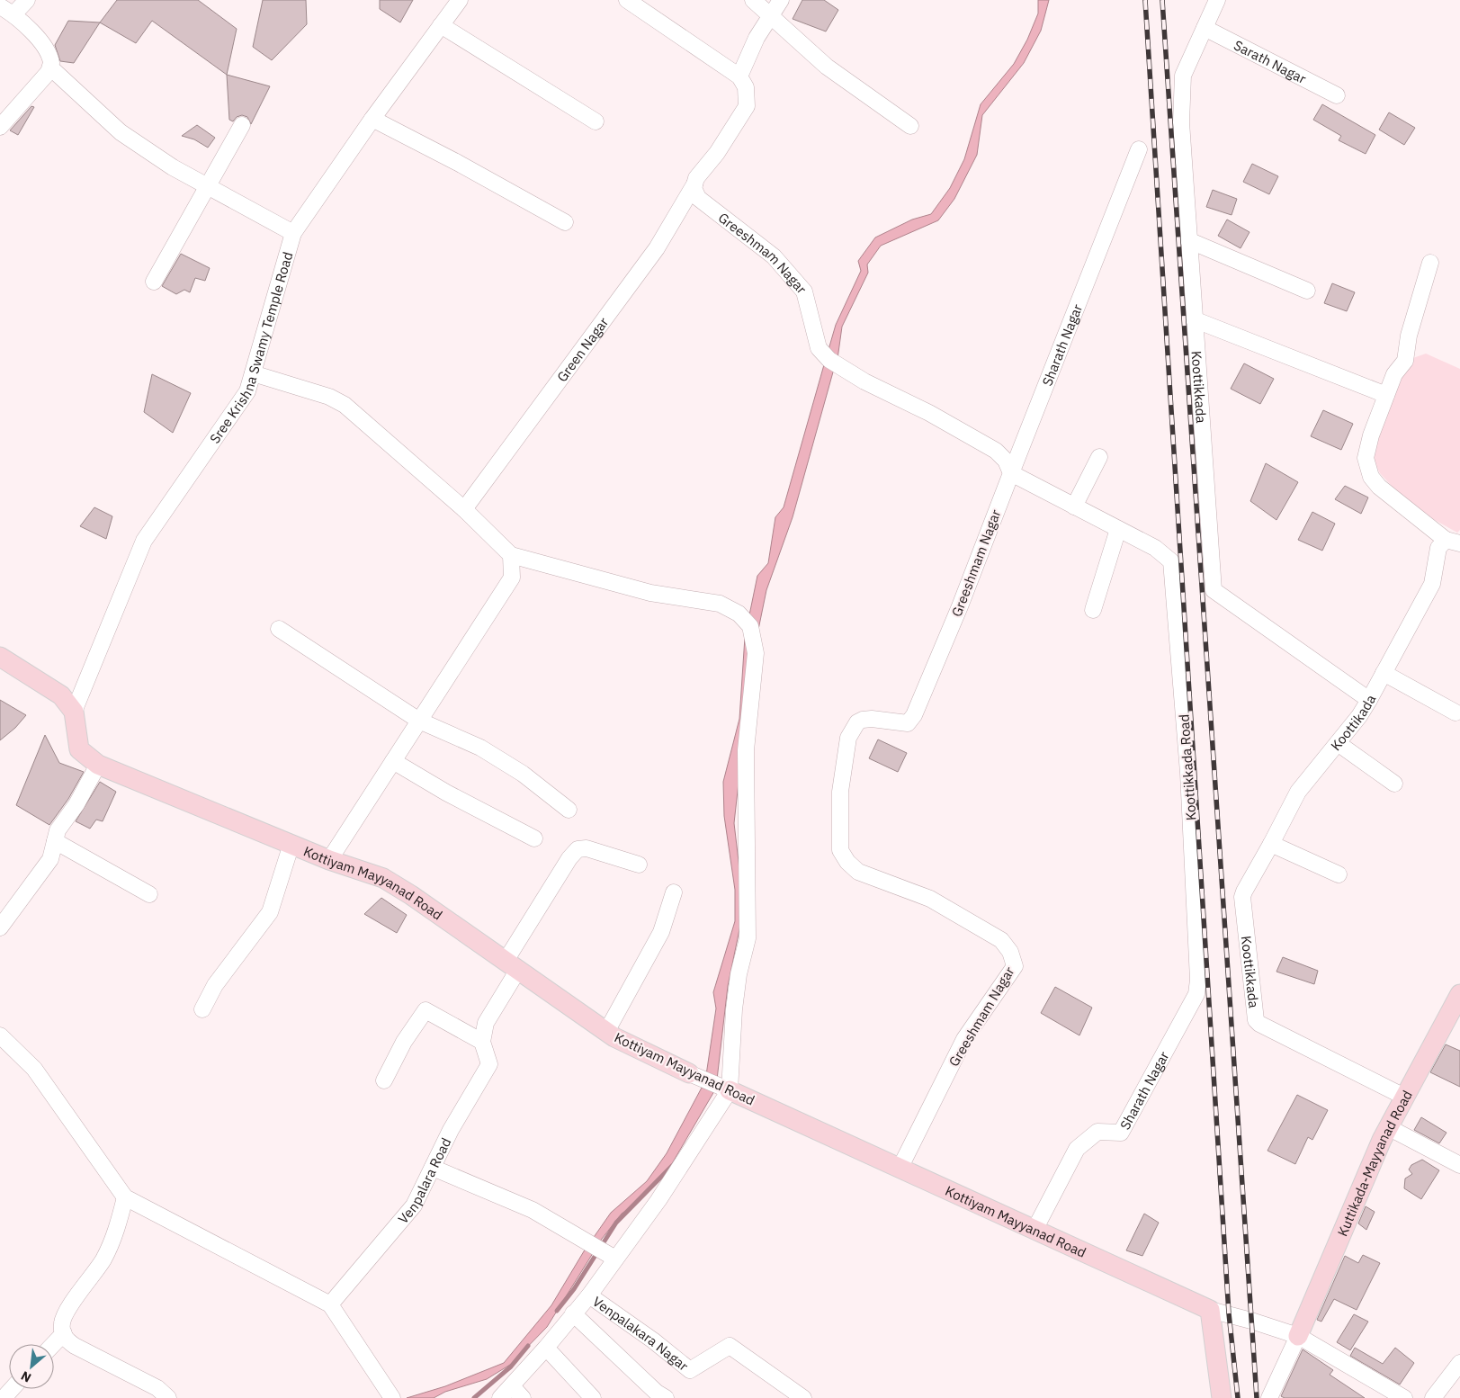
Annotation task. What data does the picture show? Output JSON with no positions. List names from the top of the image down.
{
  "streets": {
    "main road": ["Kottiyam Mayyanad Road", "Kuttikada-Mayyanad Road"],
    "street": [
      "Sarath Nagar",
      "Greeshmam Nagar",
      "Sharath Nagar",
      "Sree Krishna Swamy Temple Road",
      "Green Nagar",
      "Koottikkada",
      "Koottikada",
      "Koottikkada Road",
      "Venpalara Road",
      "Venpalakara Nagar"
    ]
  },
  "crossings": [
    ["Sarath Nagar", "Koottikkada"],
    ["Greeshmam Nagar", "Sharath Nagar"],
    ["Greeshmam Nagar", "Green Nagar"],
    ["Greeshmam Nagar", "Kottiyam Mayyanad Road"],
    ["Sharath Nagar", "Koottikkada Road"],
    ["Sharath Nagar", "Kottiyam Mayyanad Road"],
    ["Sree Krishna Swamy Temple Road", "Kottiyam Mayyanad Road"],
    ["Koottikkada", "Koottikada"],
    ["Koottikkada", "Kuttikada-Mayyanad Road"],
    ["Kottiyam Mayyanad Road", "Kuttikada-Mayyanad Road"]
  ],
  "north": "bottom left"
}
